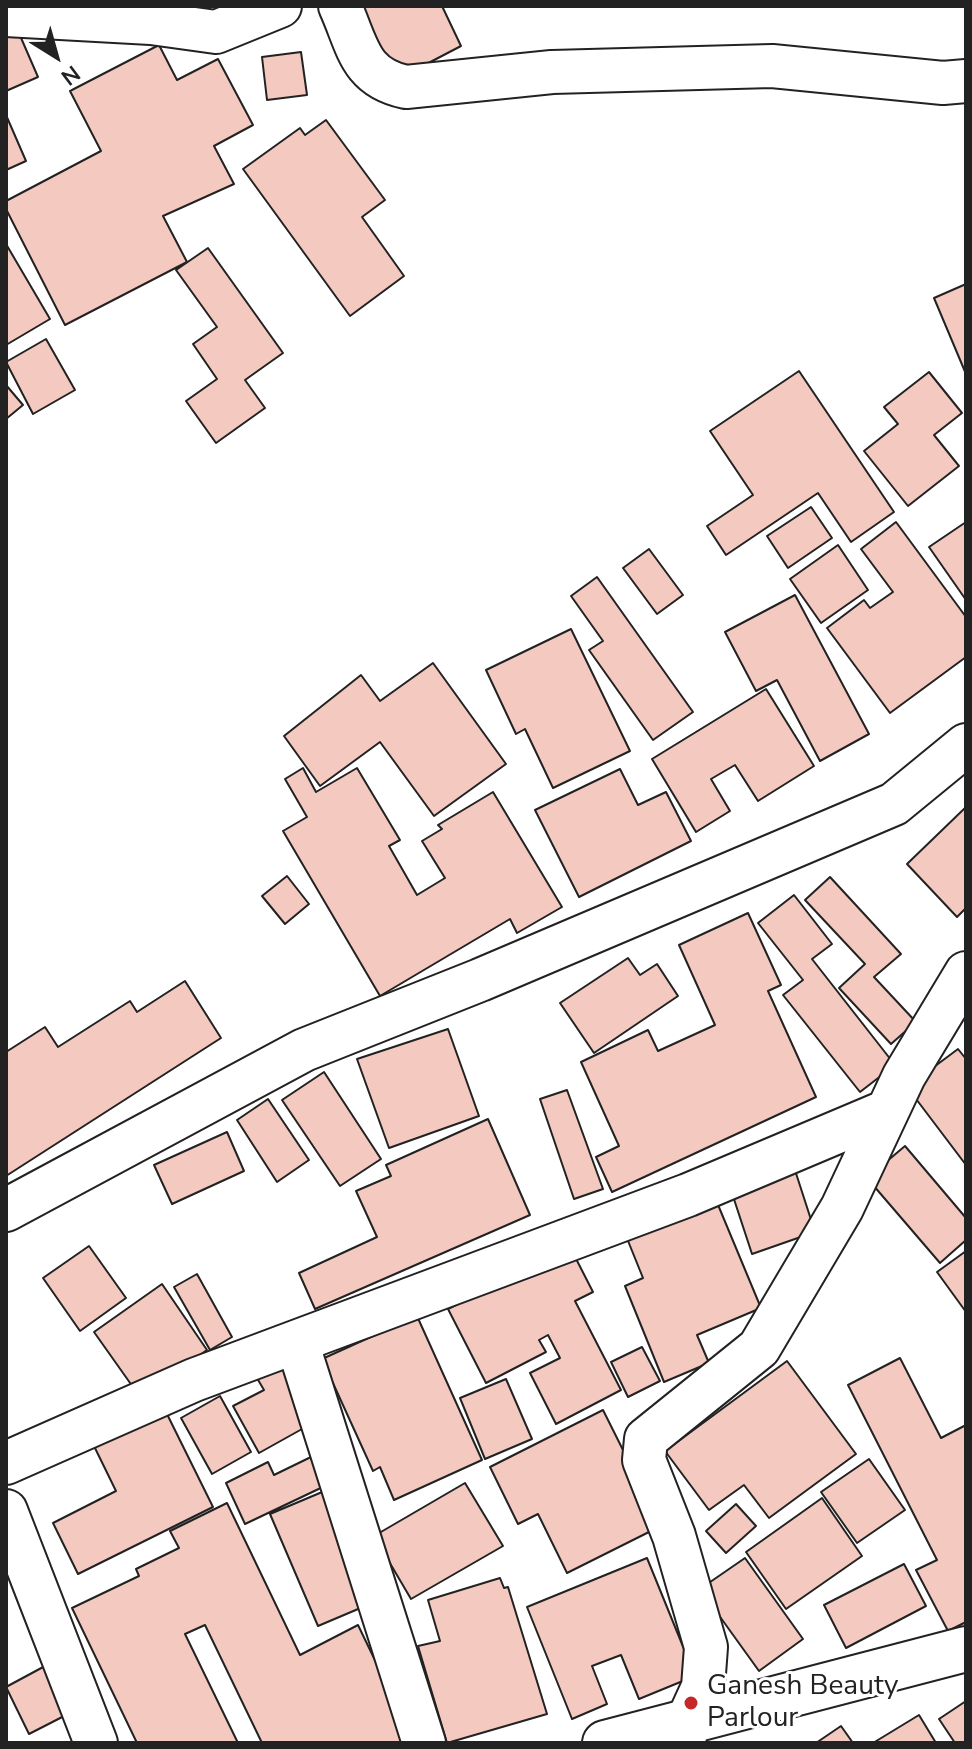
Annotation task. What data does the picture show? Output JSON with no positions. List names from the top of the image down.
{
  "places": ["Ganesh Beauty Parlour"],
  "north": "bottom right"
}
